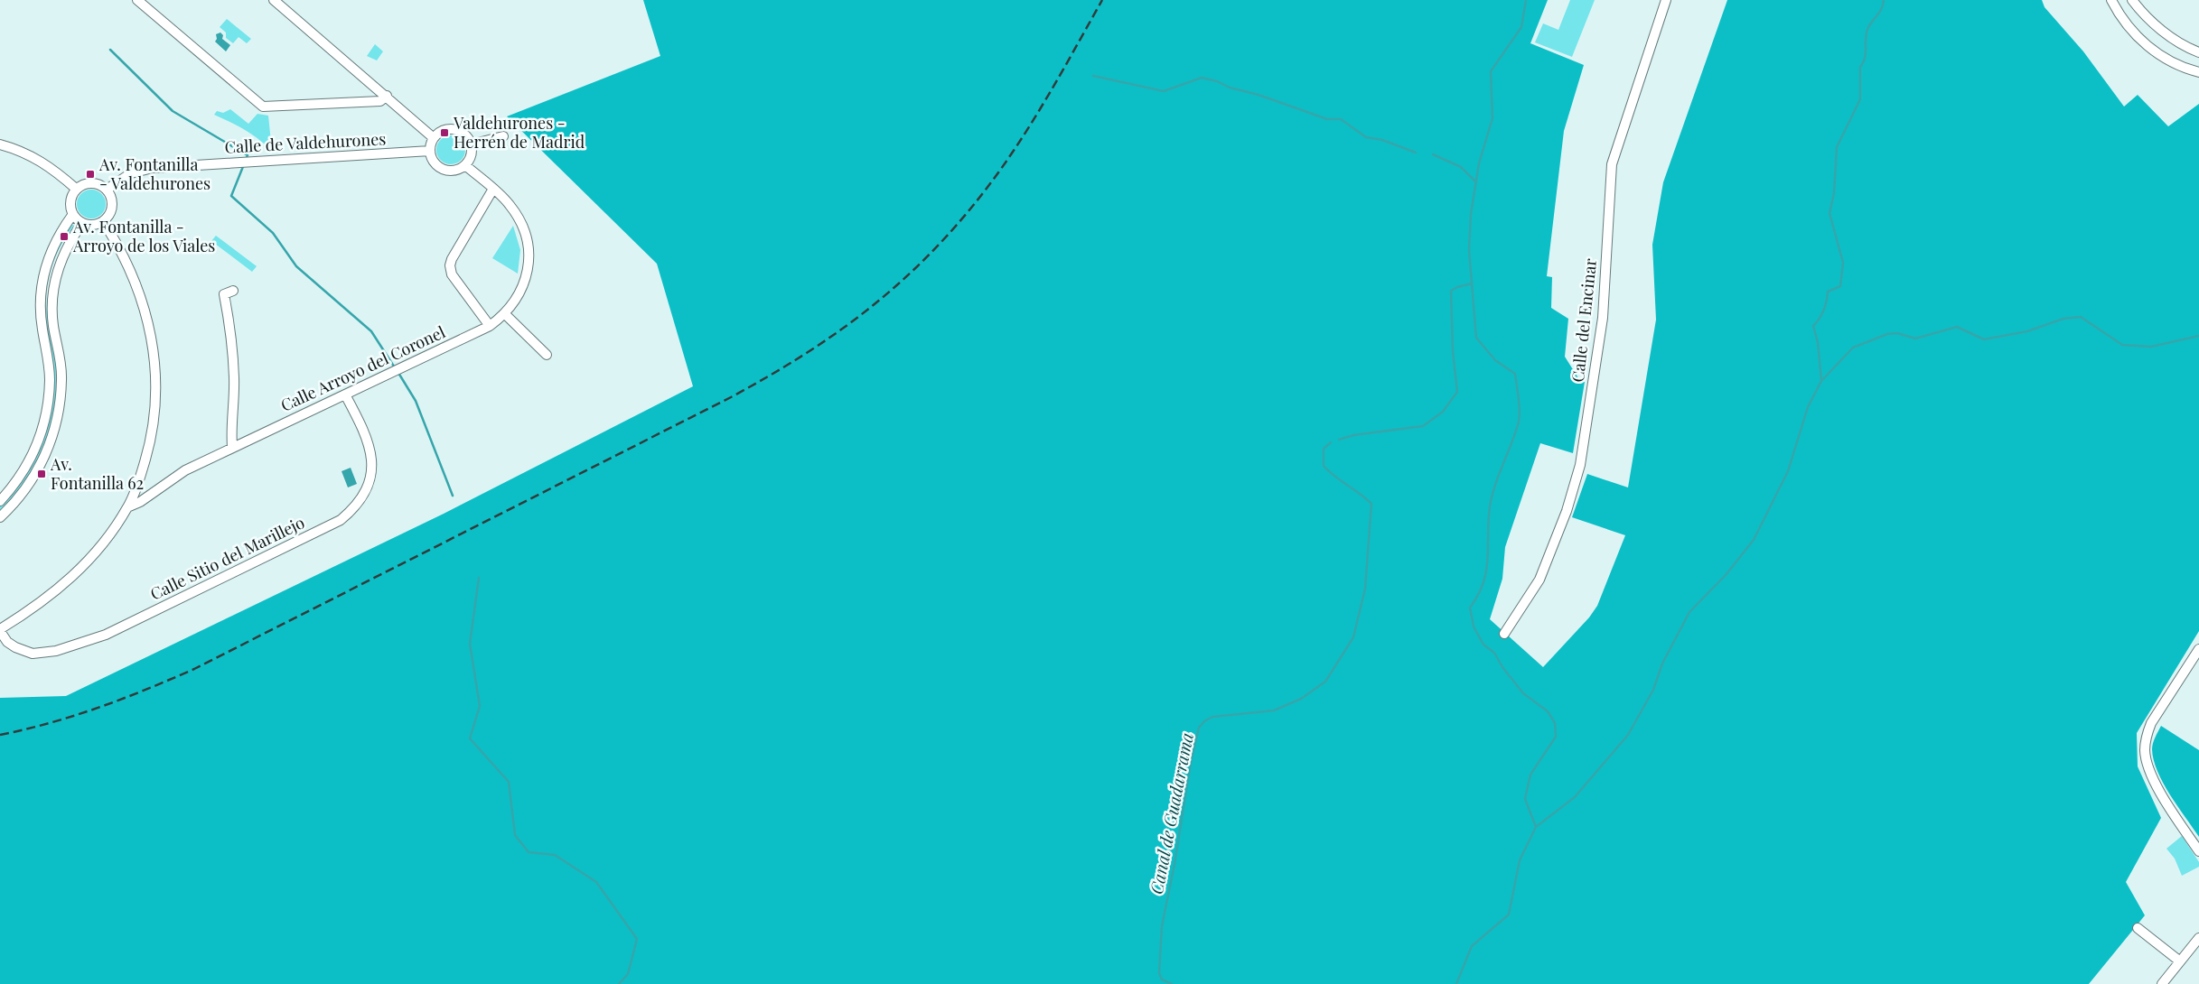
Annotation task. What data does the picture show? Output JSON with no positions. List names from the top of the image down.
{
  "streets": {
    "street": [
      "Calle de Valdehurones",
      "Calle del Encinar",
      "Calle Arroyo del Coronel",
      "Calle Sitio del Marillejo"
    ]
  },
  "crossings": [
    ["Calle de Valdehurones", "Calle Arroyo del Coronel"],
    ["Calle Arroyo del Coronel", "Calle Sitio del Marillejo"]
  ],
  "water": ["Canal de Guadarrama"],
  "places": {
    "transit": [
      "Valdehurones - Herrén de Madrid",
      "Av. Fontanilla - Valdehurones",
      "Av. Fontanilla - Arroyo de los Viales",
      "Av. Fontanilla 62"
    ]
  }
}
